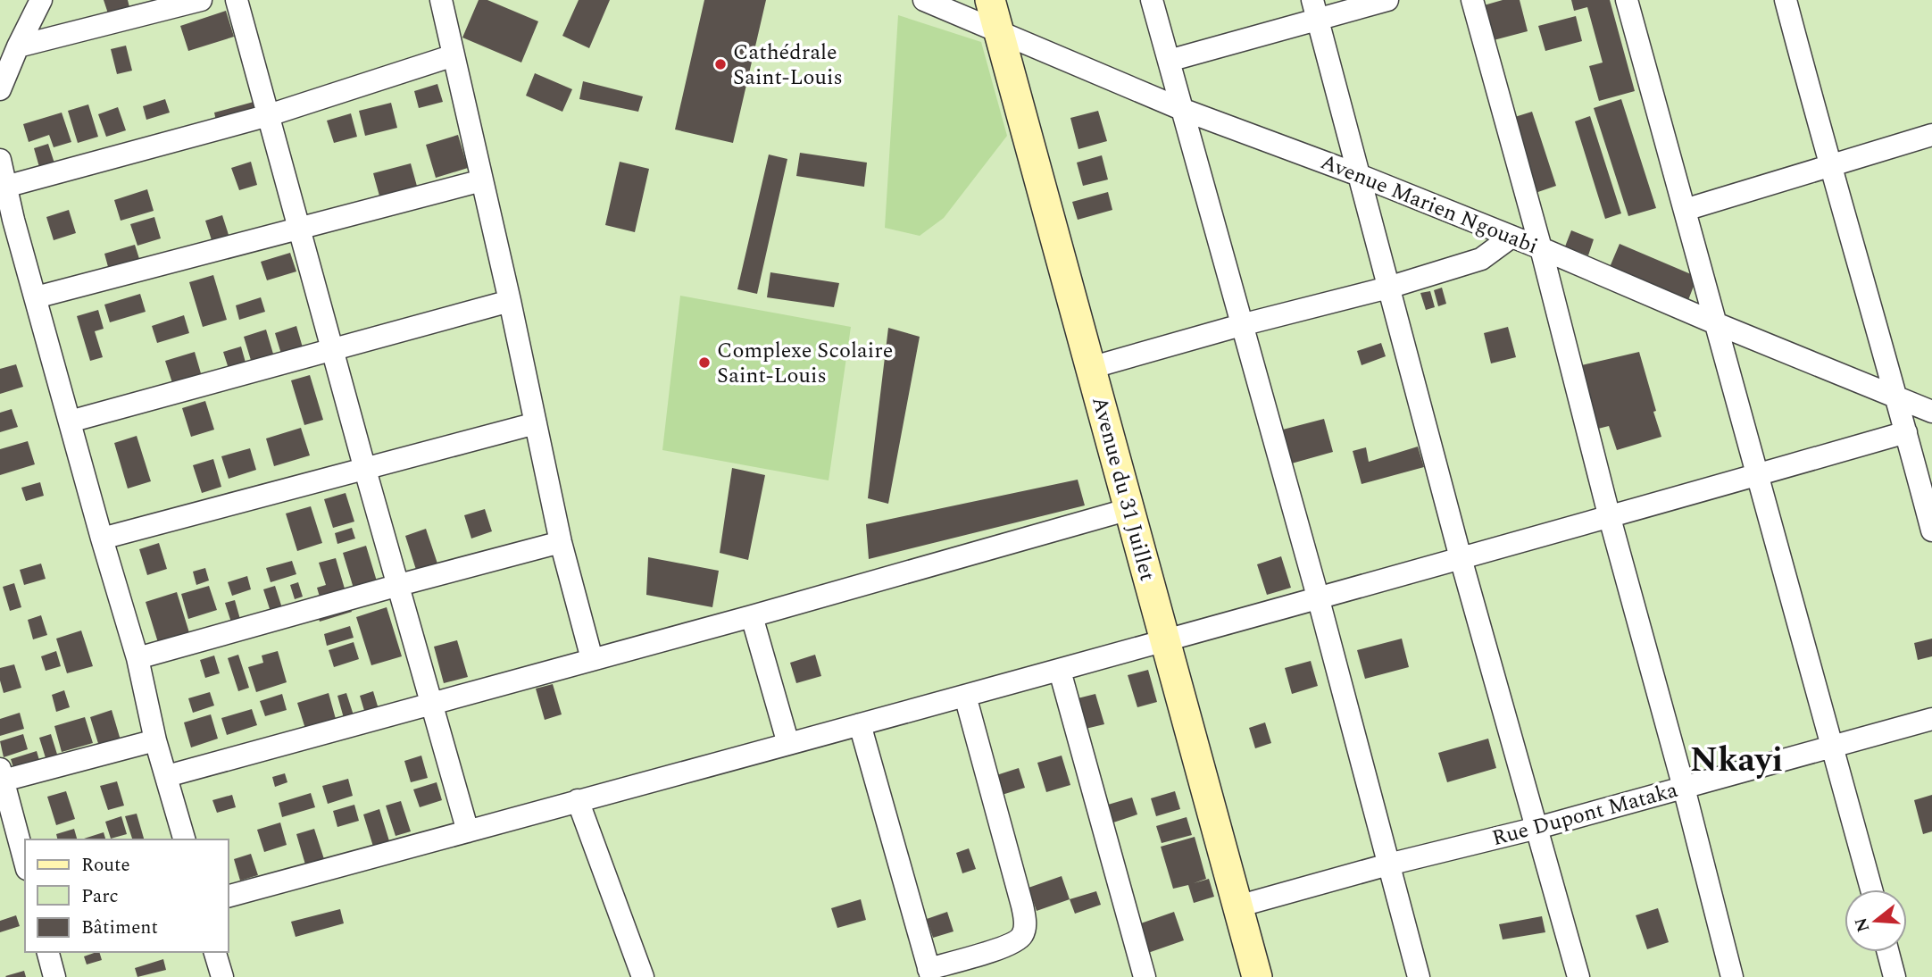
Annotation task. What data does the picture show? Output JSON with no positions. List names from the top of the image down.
{
  "streets": {
    "street": ["Avenue Marien Ngouabi", "Avenue du 31 Juillet", "Rue Dupont Mataka"]
  },
  "crossings": [
    ["Avenue Marien Ngouabi", "Avenue du 31 Juillet"],
    ["Avenue du 31 Juillet", "Rue Dupont Mataka"]
  ],
  "districts": ["Nkayi"],
  "places": ["Cathédrale Saint-Louis", "Complexe Scolaire Saint-Louis"],
  "legend": ["Route", "Parc", "Bâtiment"],
  "north": "left"
}
